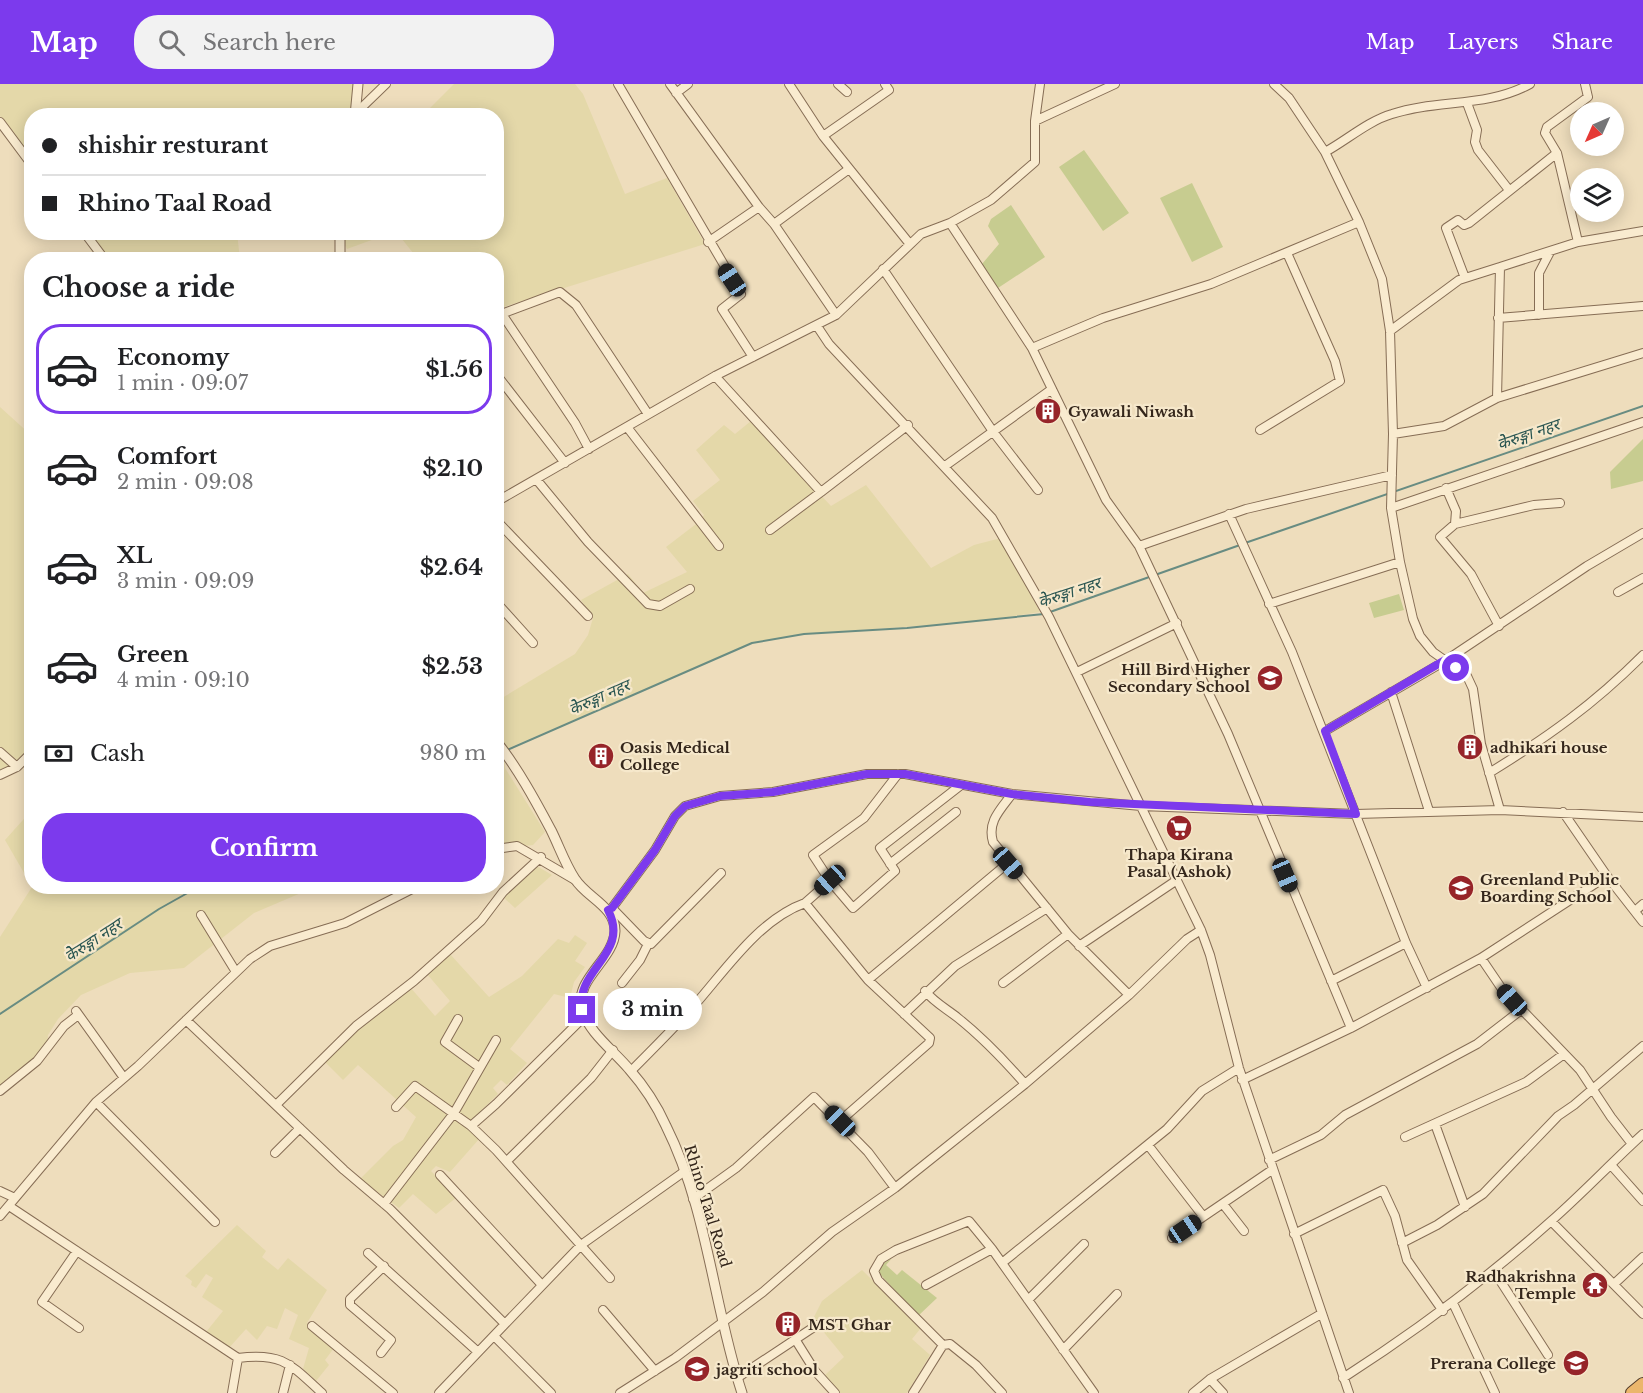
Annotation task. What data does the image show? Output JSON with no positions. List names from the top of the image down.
{
  "streets": {
    "street": ["Rhino Taal Road"]
  },
  "water": ["केेरुङ्गा नहर"],
  "places": {
    "building": [
      "Gyawali Niwash",
      "adhikari house",
      "Oasis Medical College",
      "MST Ghar"
    ],
    "school or university": [
      "Hill Bird Higher Secondary School",
      "Greenland Public Boarding School",
      "Prerana College",
      "jagriti school"
    ],
    "supermarket": ["Thapa Kirana Pasal (Ashok)"],
    "temple": ["Radhakrishna Temple"]
  },
  "north": "bottom left",
  "page": {
    "header": "Map",
    "search": "Search here",
    "nav": ["Map", "Layers", "Share"],
    "banner": ["shishir resturant", "Rhino Taal Road"],
    "heading": "Choose a ride",
    "list": [
      {
        "name": "Economy",
        "note": "1 min · 09:07",
        "value": "$1.56"
      },
      {
        "name": "Comfort",
        "note": "2 min · 09:08",
        "value": "$2.10"
      },
      {
        "name": "XL",
        "note": "3 min · 09:09",
        "value": "$2.64"
      },
      {
        "name": "Green",
        "note": "4 min · 09:10",
        "value": "$2.53"
      }
    ],
    "pay": ["Cash", "980 m"],
    "buttons": "Confirm",
    "bubble": "3 min"
  }
}
